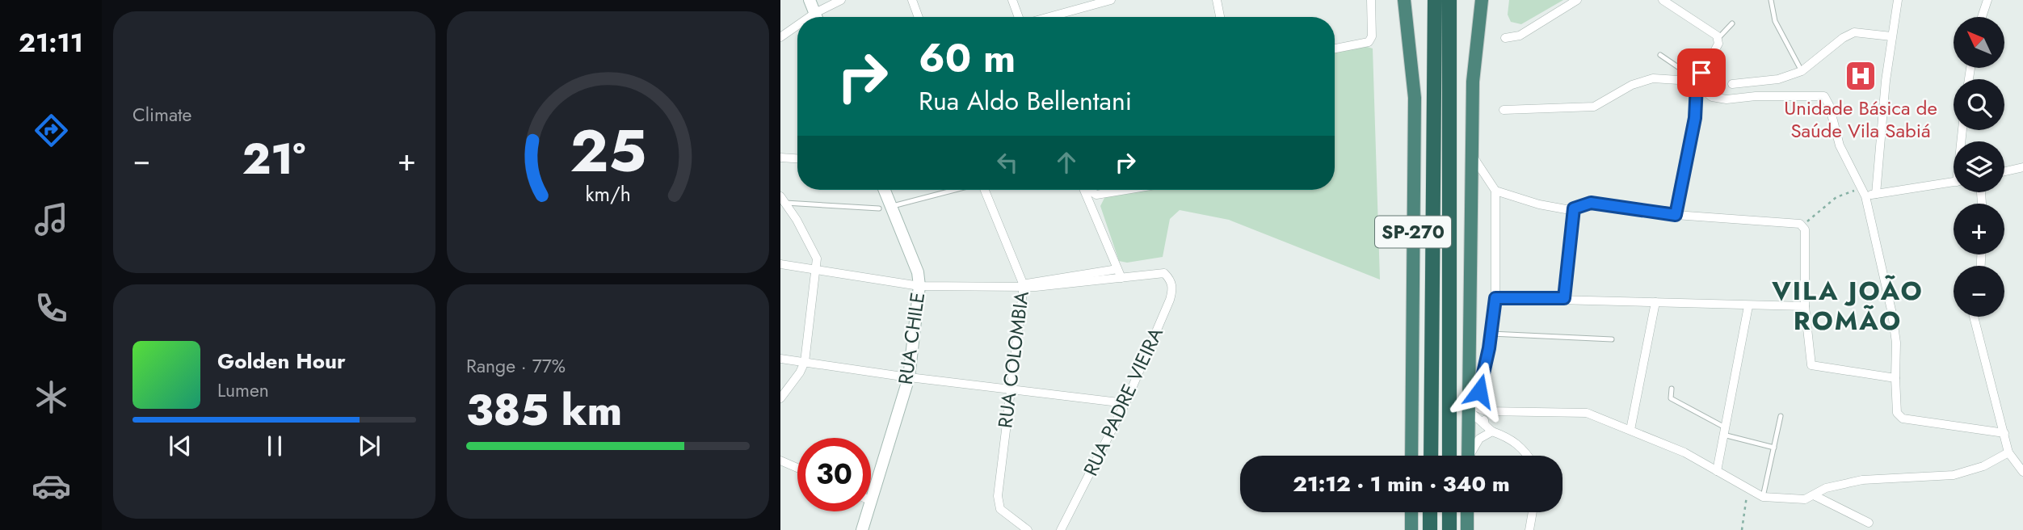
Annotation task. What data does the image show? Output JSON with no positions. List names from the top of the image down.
{
  "streets": {
    "highway": ["SP-270"],
    "main road": ["RUA CHILE"],
    "street": ["RUA COLOMBIA", "RUA PADRE VIEIRA"]
  },
  "districts": ["VILA JOÃO ROMÃO"],
  "places": {
    "hospital": ["Unidade Básica de Saúde Vila Sabiá"]
  },
  "north": "top left",
  "page": {
    "tabs": "21:11",
    "tile": [
      "Climate",
      ["Range · 77%", "385 km"]
    ],
    "map_buttons": ["+", "−"],
    "turn": ["60 m", "Rua Aldo Bellentani"],
    "heat": ["−", "21°", "+"],
    "song": ["Golden Hour", "Lumen"],
    "limit": "30",
    "trip": "21:12 · 1 min · 340 m",
    "gauge": ["25", "km/h"]
  }
}
